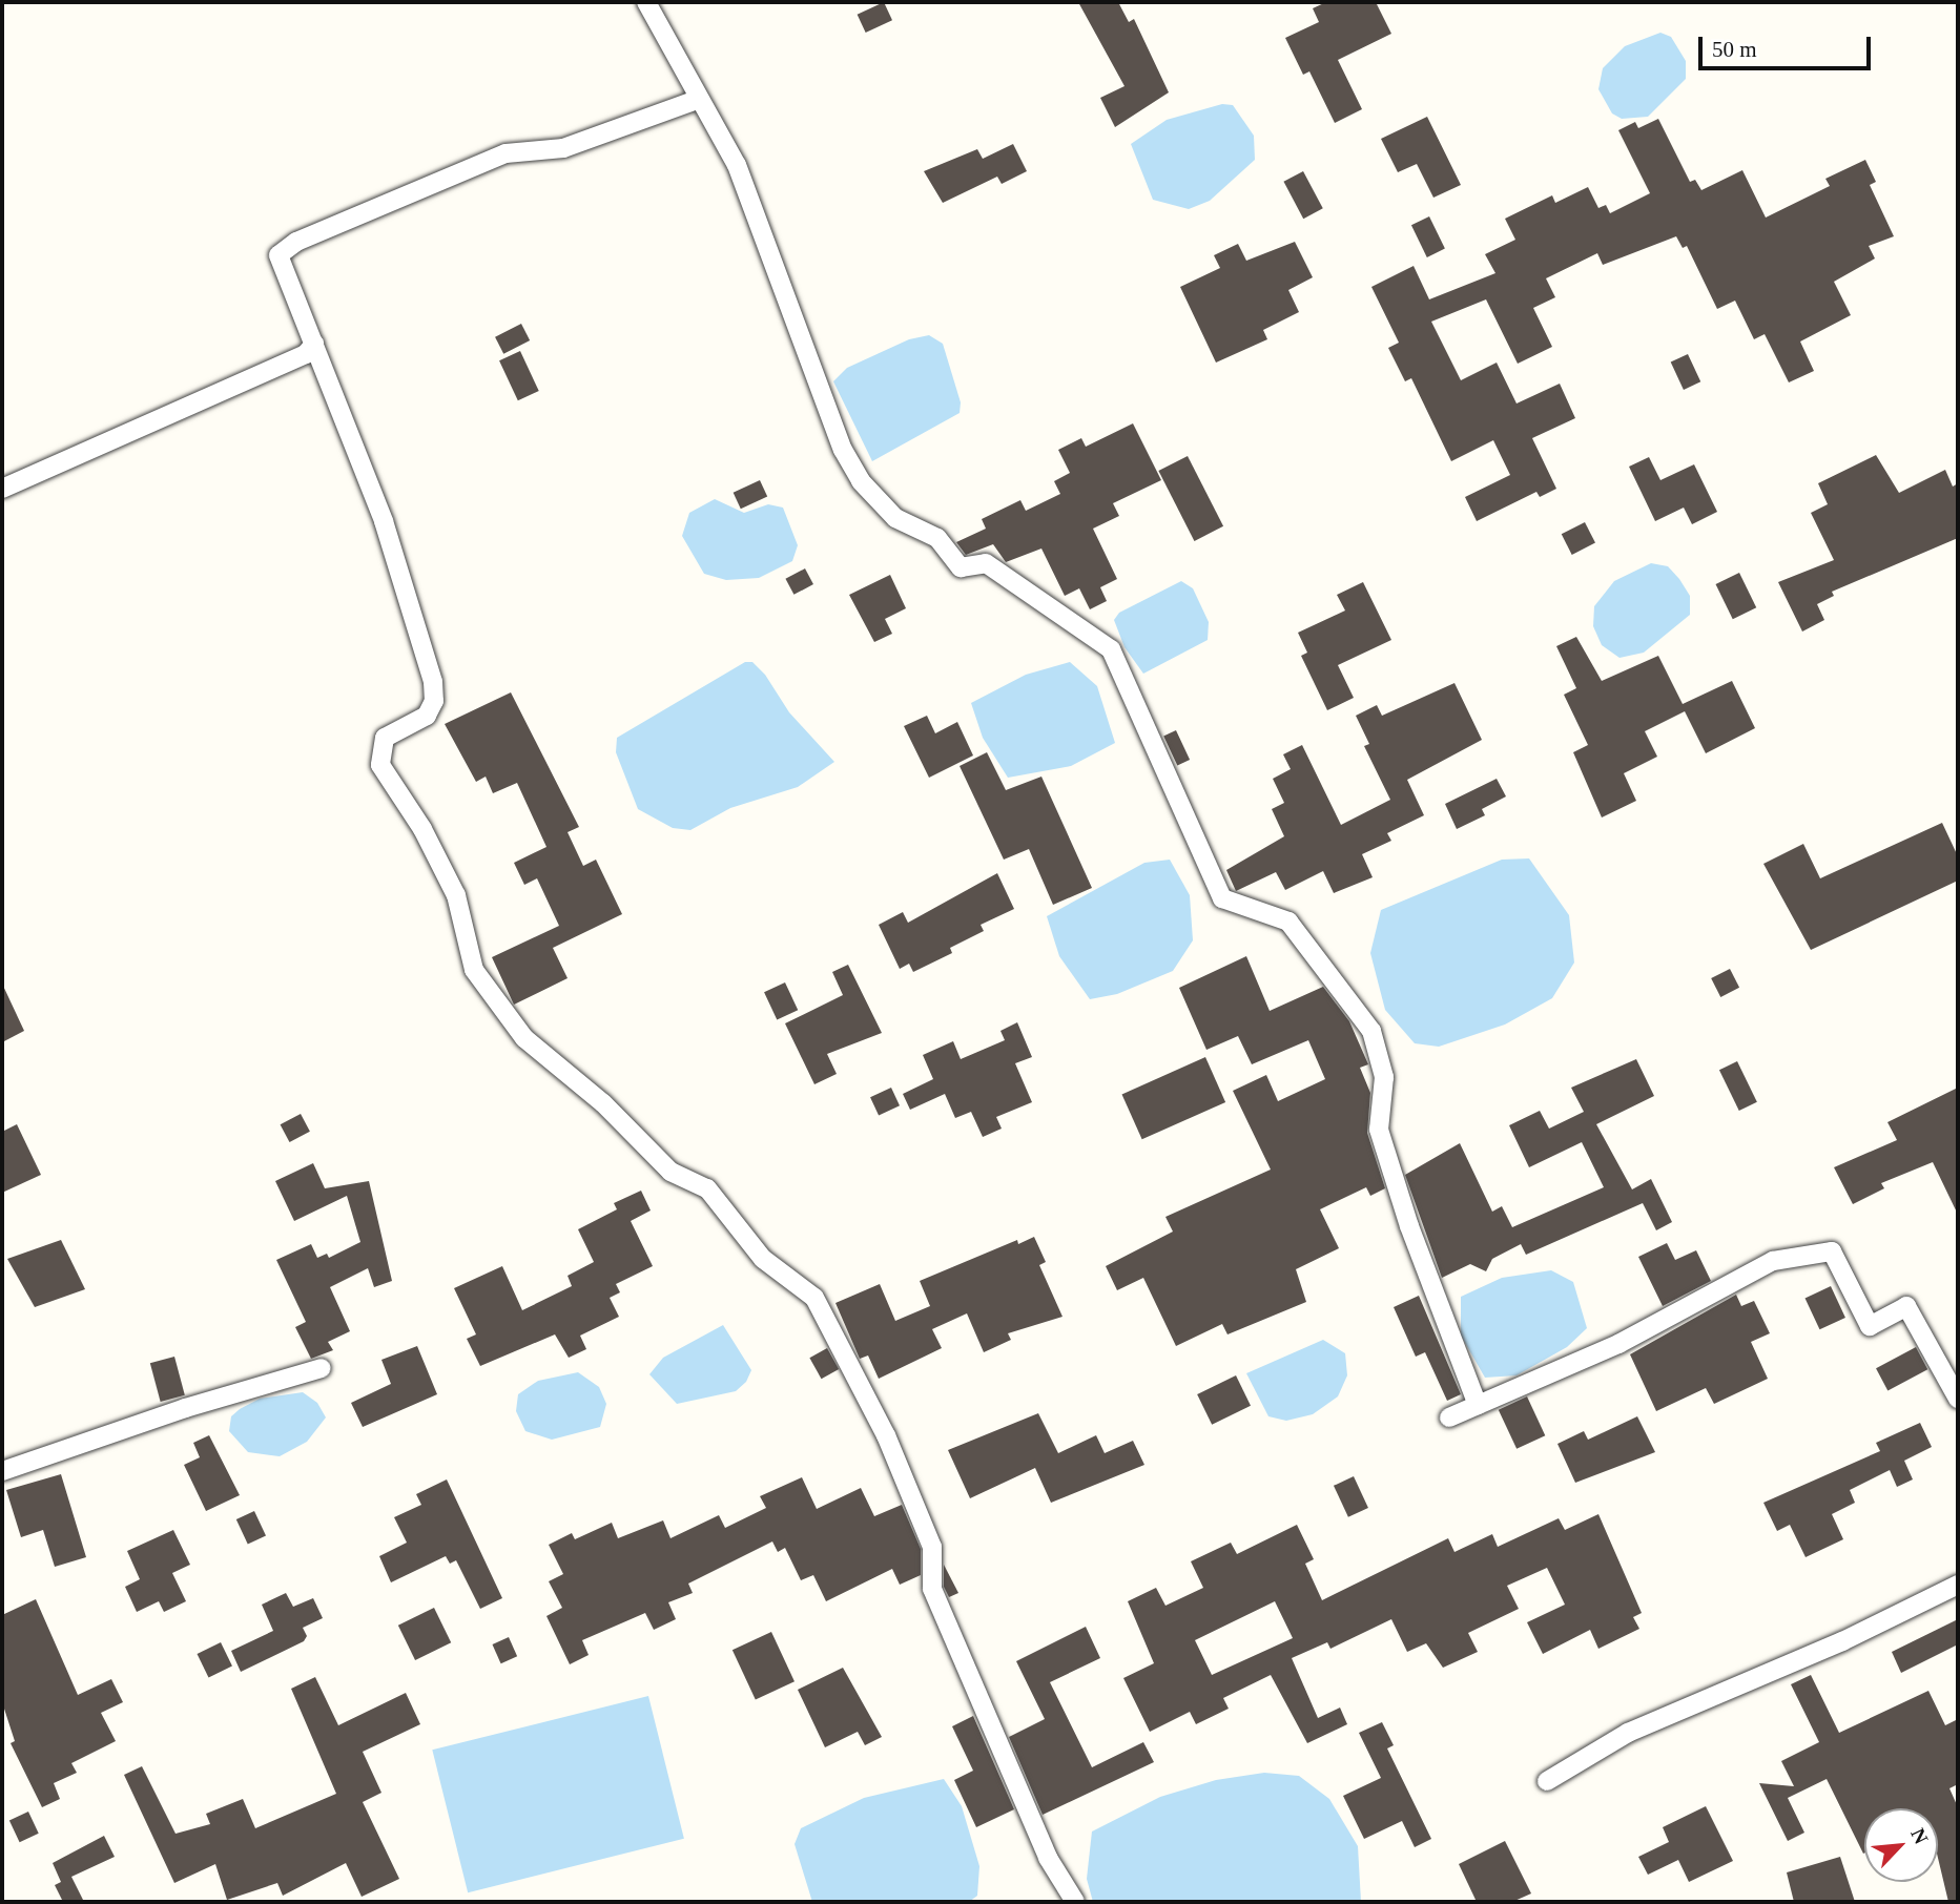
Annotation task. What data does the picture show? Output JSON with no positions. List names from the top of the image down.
{
  "scale_bar": "50 m",
  "north": "top right"
}
